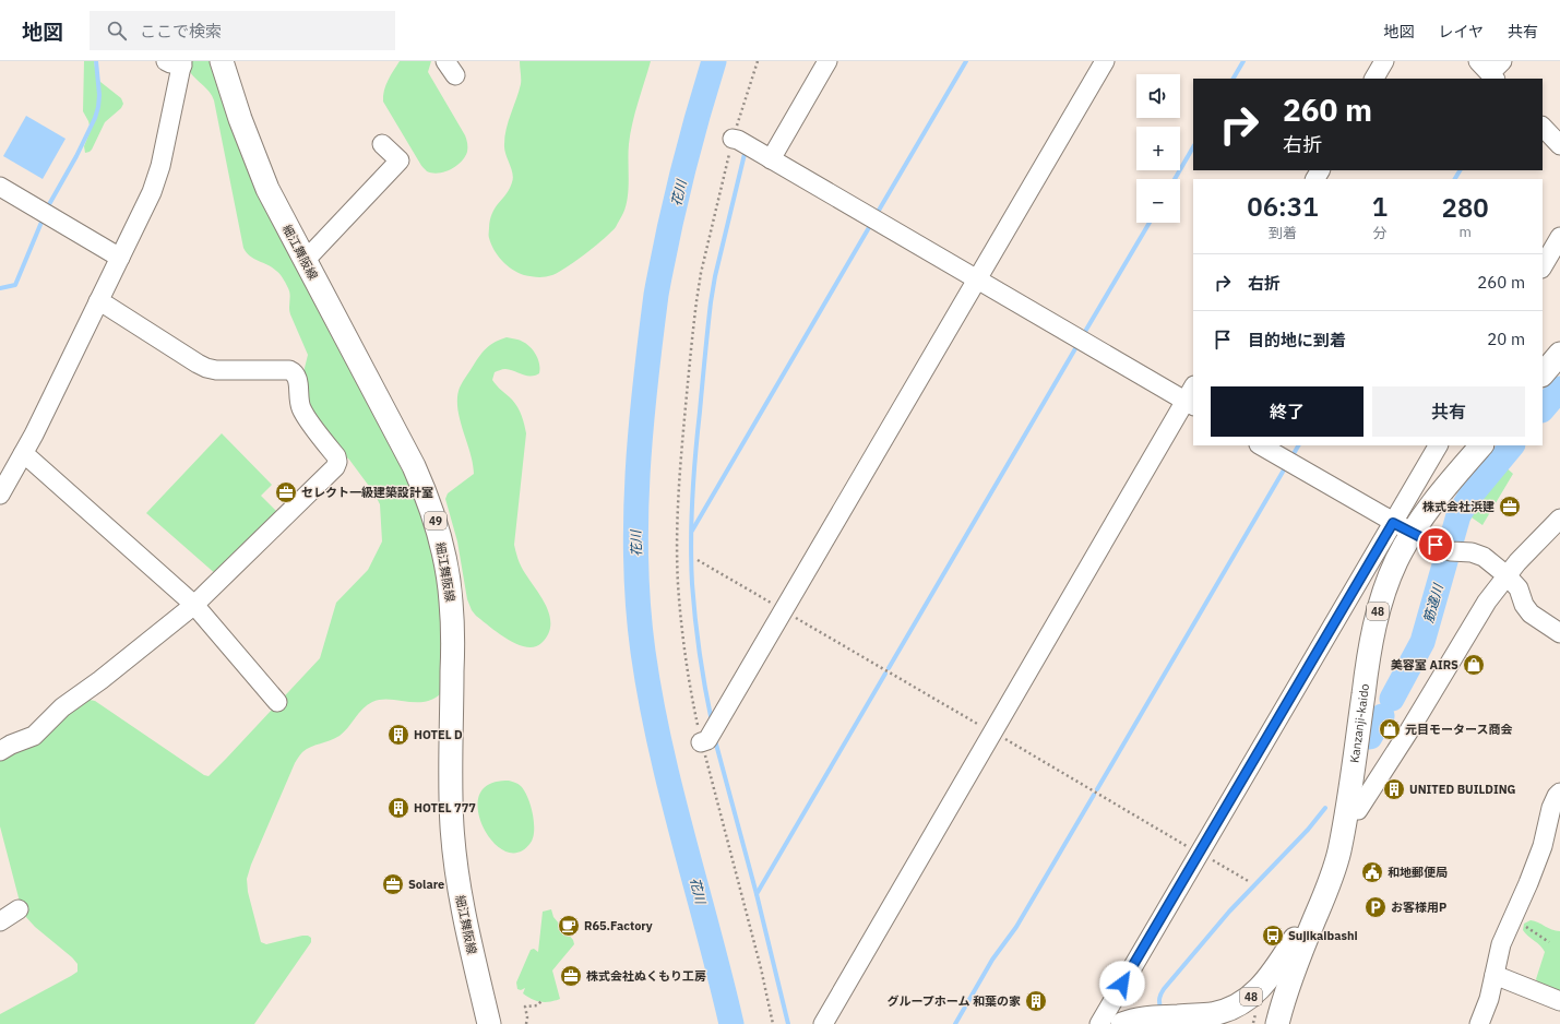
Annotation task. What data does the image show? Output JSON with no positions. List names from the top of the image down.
{
  "streets": {
    "main road": [
      "細江舞阪線",
      "49",
      "48",
      "Kanzanji-kaido"
    ]
  },
  "crossings": [
    ["48", "Kanzanji-kaido"]
  ],
  "water": ["花川", "筋違川"],
  "places": {
    "office": [
      "セレクト一級建築設計室",
      "株式会社浜建",
      "Solare",
      "株式会社ぬくもり工房"
    ],
    "shop": ["美容室 AIRS", "元目モータース商会"],
    "building": [
      "HOTEL D",
      "UNITED BUILDING",
      "HOTEL 777",
      "グループホーム 和葉の家"
    ],
    "public building": ["和地郵便局"],
    "parking": ["お客様用P"],
    "cafe": ["R65.Factory"],
    "bus stop": ["Sujikaibashi"]
  },
  "page": {
    "header": "地図",
    "search": "ここで検索",
    "nav": ["地図", "レイヤ", "共有"],
    "map_buttons": ["+", "−"],
    "turn": ["260 m", "右折"],
    "eta": [
      "06:31",
      "到着",
      "1",
      "分",
      "280",
      "m"
    ],
    "list": [
      {
        "name": "右折",
        "value": "260 m"
      },
      {
        "name": "目的地に到着",
        "value": "20 m"
      }
    ],
    "buttons": ["終了", "共有"]
  }
}
